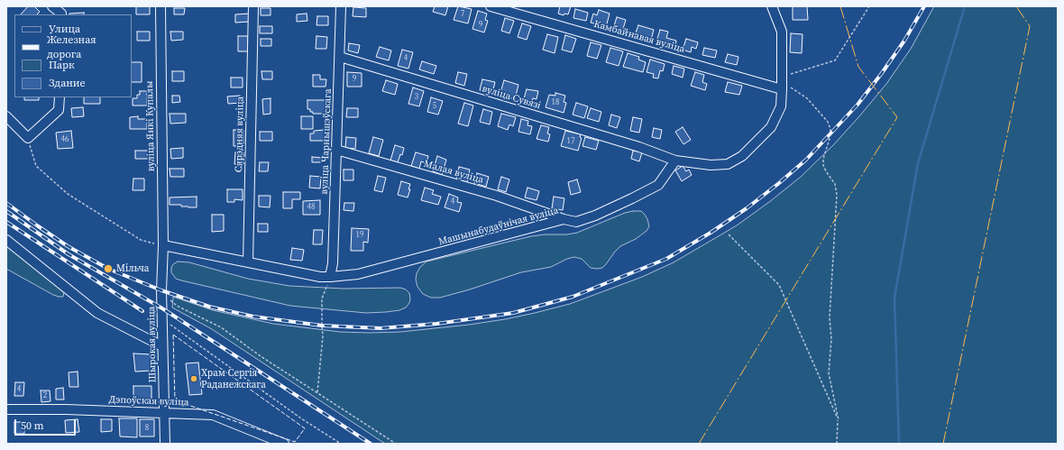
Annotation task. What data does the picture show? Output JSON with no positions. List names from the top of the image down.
{
  "streets": {
    "street": [
      "Камбайнавая вуліца",
      "вуліца Сувязі",
      "вуліца Янкі Купалы",
      "Сярэдняя вуліца",
      "вуліца Чарнышэўскага",
      "Малая вуліца",
      "Машынабудаўнічая вуліца",
      "Шырокая вуліца",
      "Дэпоўская вуліца"
    ]
  },
  "crossings": [
    ["вуліца Сувязі", "вуліца Чарнышэўскага"],
    ["вуліца Сувязі", "Машынабудаўнічая вуліца"],
    ["вуліца Янкі Купалы", "Машынабудаўнічая вуліца"],
    ["вуліца Янкі Купалы", "Шырокая вуліца"],
    ["Сярэдняя вуліца", "Машынабудаўнічая вуліца"],
    ["вуліца Чарнышэўскага", "Малая вуліца"],
    ["вуліца Чарнышэўскага", "Машынабудаўнічая вуліца"],
    ["Малая вуліца", "Машынабудаўнічая вуліца"],
    ["Машынабудаўнічая вуліца", "Шырокая вуліца"],
    ["Шырокая вуліца", "Дэпоўская вуліца"]
  ],
  "places": ["Мільча", "Храм Сергія Раданежскага"],
  "house_numbers": [
    "7",
    "9",
    "4",
    "9",
    "3",
    "18",
    "5",
    "46",
    "17",
    "4",
    "48",
    "19",
    "4",
    "2",
    "8"
  ],
  "legend": [
    "Улица",
    "Железная дорога",
    "Парк",
    "Здание"
  ],
  "scale_bar": "50 m"
}
